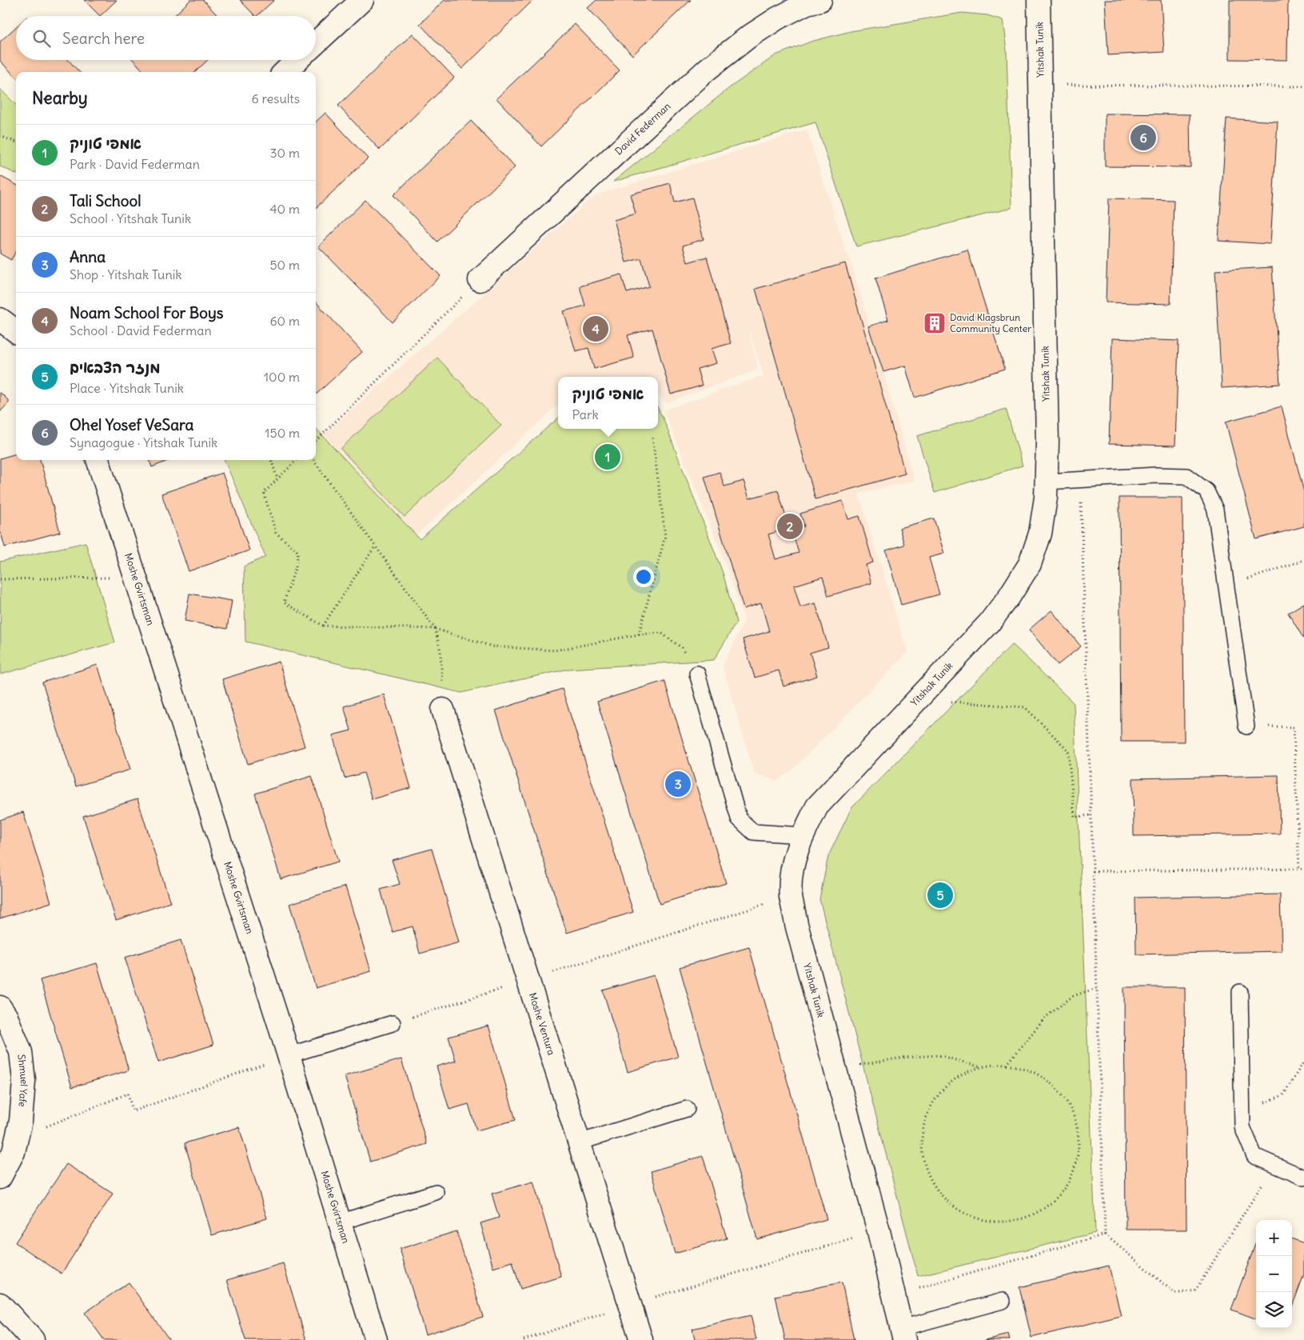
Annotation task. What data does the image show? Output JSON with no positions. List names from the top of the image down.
{
  "streets": {
    "street": [
      "Yitshak Tunik",
      "David Federman",
      "Moshe Gvirtsman",
      "Moshe Ventura",
      "Shmuel Yafe"
    ]
  },
  "places": {
    "building": ["David Klagsbrun Community Center"]
  },
  "page": {
    "search": "Search here",
    "heading": ["Nearby", "6 results"],
    "pins": [
      "6",
      "4",
      "1",
      "2",
      "3",
      "5"
    ],
    "list": [
      {
        "mark": "1",
        "name": "אמפי טוניק",
        "note": "Park · David Federman",
        "value": "30 m"
      },
      {
        "mark": "2",
        "name": "Tali School",
        "note": "School · Yitshak Tunik",
        "value": "40 m"
      },
      {
        "mark": "3",
        "name": "Anna",
        "note": "Shop · Yitshak Tunik",
        "value": "50 m"
      },
      {
        "mark": "4",
        "name": "Noam School For Boys",
        "note": "School · David Federman",
        "value": "60 m"
      },
      {
        "mark": "5",
        "name": "מנזר הצבאים",
        "note": "Place · Yitshak Tunik",
        "value": "100 m"
      },
      {
        "mark": "6",
        "name": "Ohel Yosef VeSara",
        "note": "Synagogue · Yitshak Tunik",
        "value": "150 m"
      }
    ],
    "popup": ["אמפי טוניק", "Park"],
    "map_buttons": ["+", "−"]
  }
}
